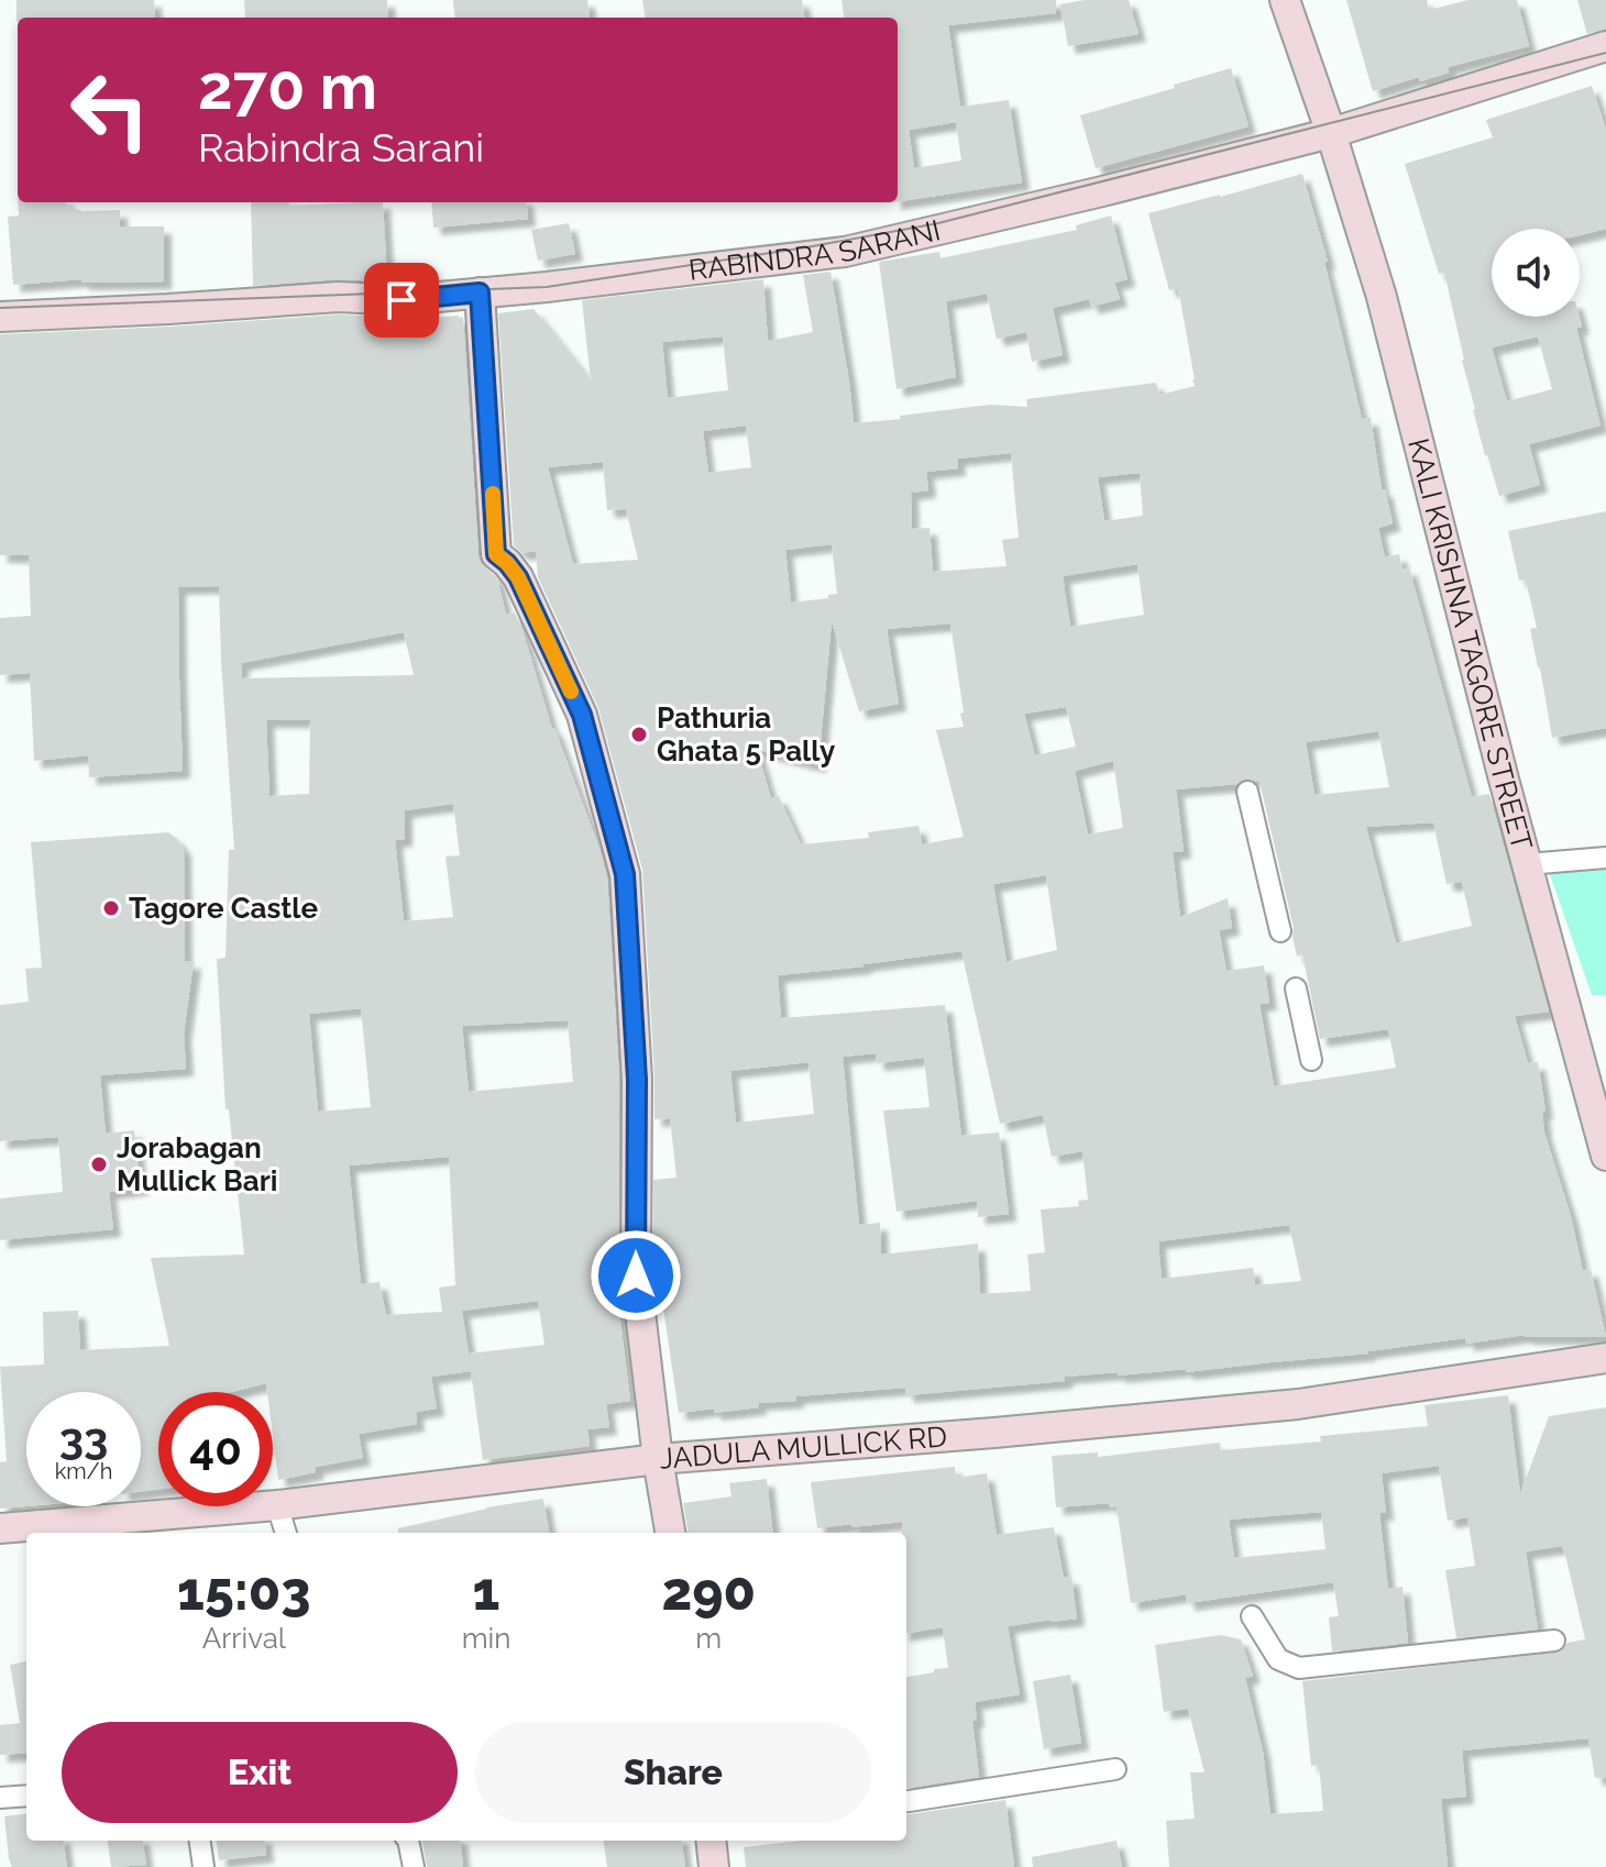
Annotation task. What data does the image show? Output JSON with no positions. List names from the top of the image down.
{
  "streets": {
    "main road": ["RABINDRA SARANI", "KALI KRISHNA TAGORE STREET", "JADULA MULLICK RD"]
  },
  "crossings": [
    ["RABINDRA SARANI", "KALI KRISHNA TAGORE STREET"]
  ],
  "places": ["Pathuria Ghata 5 Pally", "Tagore Castle", "Jorabagan Mullick Bari"],
  "page": {
    "turn": ["270 m", "Rabindra Sarani"],
    "speed": "33 km/h",
    "limit": "40",
    "eta": [
      "15:03",
      "Arrival",
      "1",
      "min",
      "290",
      "m"
    ],
    "buttons": ["Exit", "Share"]
  }
}
